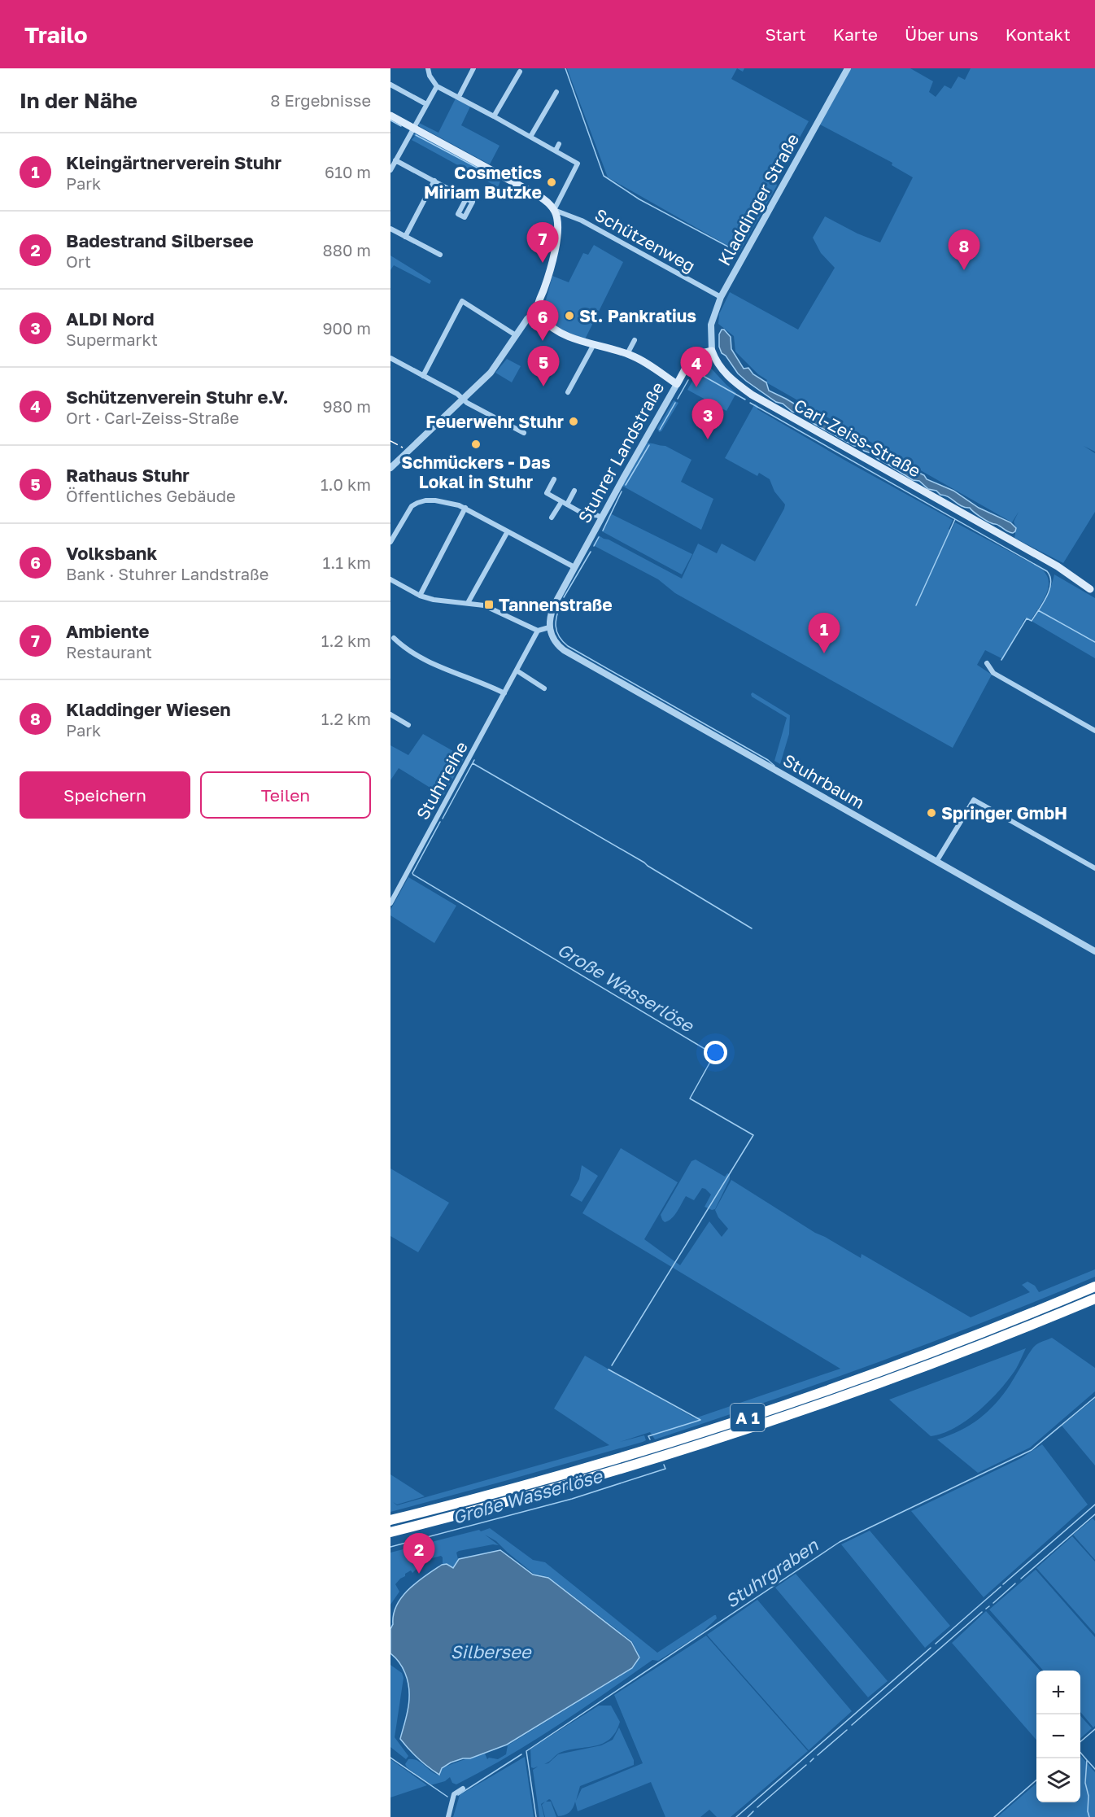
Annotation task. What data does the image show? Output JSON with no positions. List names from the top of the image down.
{
  "streets": {
    "highway": ["A 1"],
    "main road": ["Carl-Zeiss-Straße", "Stuhrer Landstraße"],
    "street": [
      "Kladdinger Straße",
      "Schützenweg",
      "Stuhrreihe",
      "Stuhrbaum"
    ]
  },
  "crossings": [
    ["Kladdinger Straße", "Schützenweg"],
    ["Kladdinger Straße", "Carl-Zeiss-Straße"],
    ["Stuhrer Landstraße", "Stuhrbaum"]
  ],
  "water": ["Große Wasserlöse", "Stuhrgraben", "Silbersee"],
  "places": {
    "other": [
      "Cosmetics Miriam Butzke",
      "St. Pankratius",
      "Feuerwehr Stuhr",
      "Schmückers - Das Lokal in Stuhr",
      "Springer GmbH"
    ],
    "transit": ["Tannenstraße"]
  },
  "page": {
    "header": "Trailo",
    "nav": [
      "Start",
      "Karte",
      "Über uns",
      "Kontakt"
    ],
    "heading": ["In der Nähe", "8 Ergebnisse"],
    "list": [
      {
        "mark": "1",
        "name": "Kleingärtnerverein Stuhr",
        "note": "Park",
        "value": "610 m"
      },
      {
        "mark": "2",
        "name": "Badestrand Silbersee",
        "note": "Ort",
        "value": "880 m"
      },
      {
        "mark": "3",
        "name": "ALDI Nord",
        "note": "Supermarkt",
        "value": "900 m"
      },
      {
        "mark": "4",
        "name": "Schützenverein Stuhr e.V.",
        "note": "Ort · Carl-Zeiss-Straße",
        "value": "980 m"
      },
      {
        "mark": "5",
        "name": "Rathaus Stuhr",
        "note": "Öffentliches Gebäude",
        "value": "1.0 km"
      },
      {
        "mark": "6",
        "name": "Volksbank",
        "note": "Bank · Stuhrer Landstraße",
        "value": "1.1 km"
      },
      {
        "mark": "7",
        "name": "Ambiente",
        "note": "Restaurant",
        "value": "1.2 km"
      },
      {
        "mark": "8",
        "name": "Kladdinger Wiesen",
        "note": "Park",
        "value": "1.2 km"
      }
    ],
    "pins": [
      "7",
      "8",
      "6",
      "5",
      "4",
      "3",
      "1",
      "2"
    ],
    "buttons": ["Speichern", "Teilen"],
    "map_buttons": ["+", "−"]
  }
}
